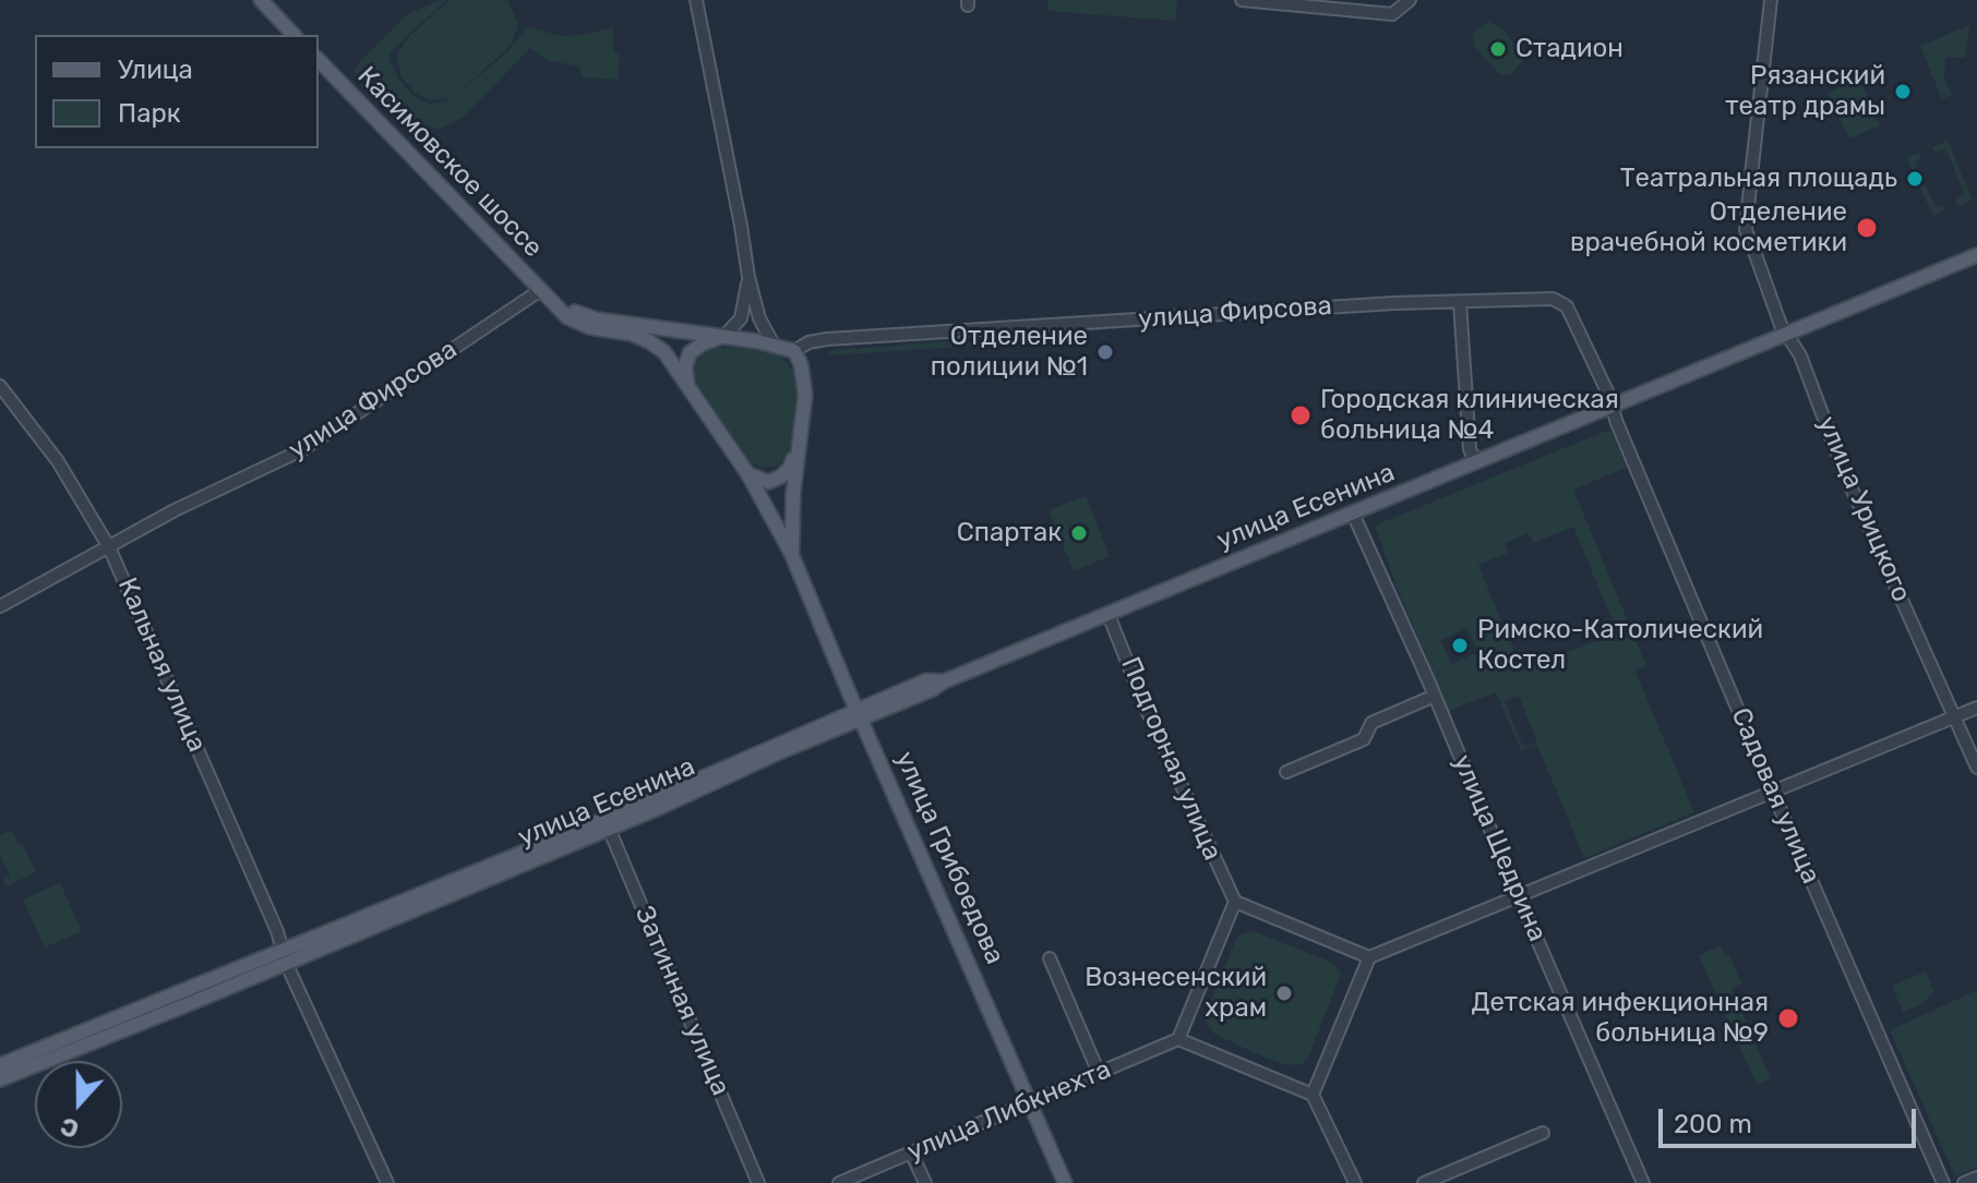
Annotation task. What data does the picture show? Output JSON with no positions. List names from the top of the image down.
{
  "streets": {
    "main road": ["Касимовское шоссе", "улица Есенина", "улица Грибоедова"],
    "street": [
      "улица Фирсова",
      "улица Урицкого",
      "Кальная улица",
      "Подгорная улица",
      "Садовая улица",
      "улица Щедрина",
      "Затинная улица",
      "улица Либкнехта"
    ]
  },
  "crossings": [
    ["Касимовское шоссе", "улица Фирсова"],
    ["Касимовское шоссе", "улица Грибоедова"],
    ["улица Фирсова", "улица Есенина"],
    ["улица Фирсова", "Кальная улица"],
    ["улица Фирсова", "Садовая улица"],
    ["улица Есенина", "улица Урицкого"],
    ["улица Есенина", "Кальная улица"],
    ["улица Есенина", "Подгорная улица"],
    ["улица Есенина", "Садовая улица"],
    ["улица Есенина", "улица Щедрина"],
    ["улица Есенина", "улица Грибоедова"],
    ["улица Есенина", "Затинная улица"],
    ["улица Грибоедова", "улица Либкнехта"]
  ],
  "places": [
    "Стадион",
    "Рязанский театр драмы",
    "Театральная площадь",
    "Отделение врачебной косметики",
    "Отделение полиции №1",
    "Городская клиническая больница №4",
    "Спартак",
    "Римско-Католический Костел",
    "Вознесенский храм",
    "Детская инфекционная больница №9"
  ],
  "legend": ["Улица", "Парк"],
  "scale_bar": "200 m",
  "north": "bottom"
}
